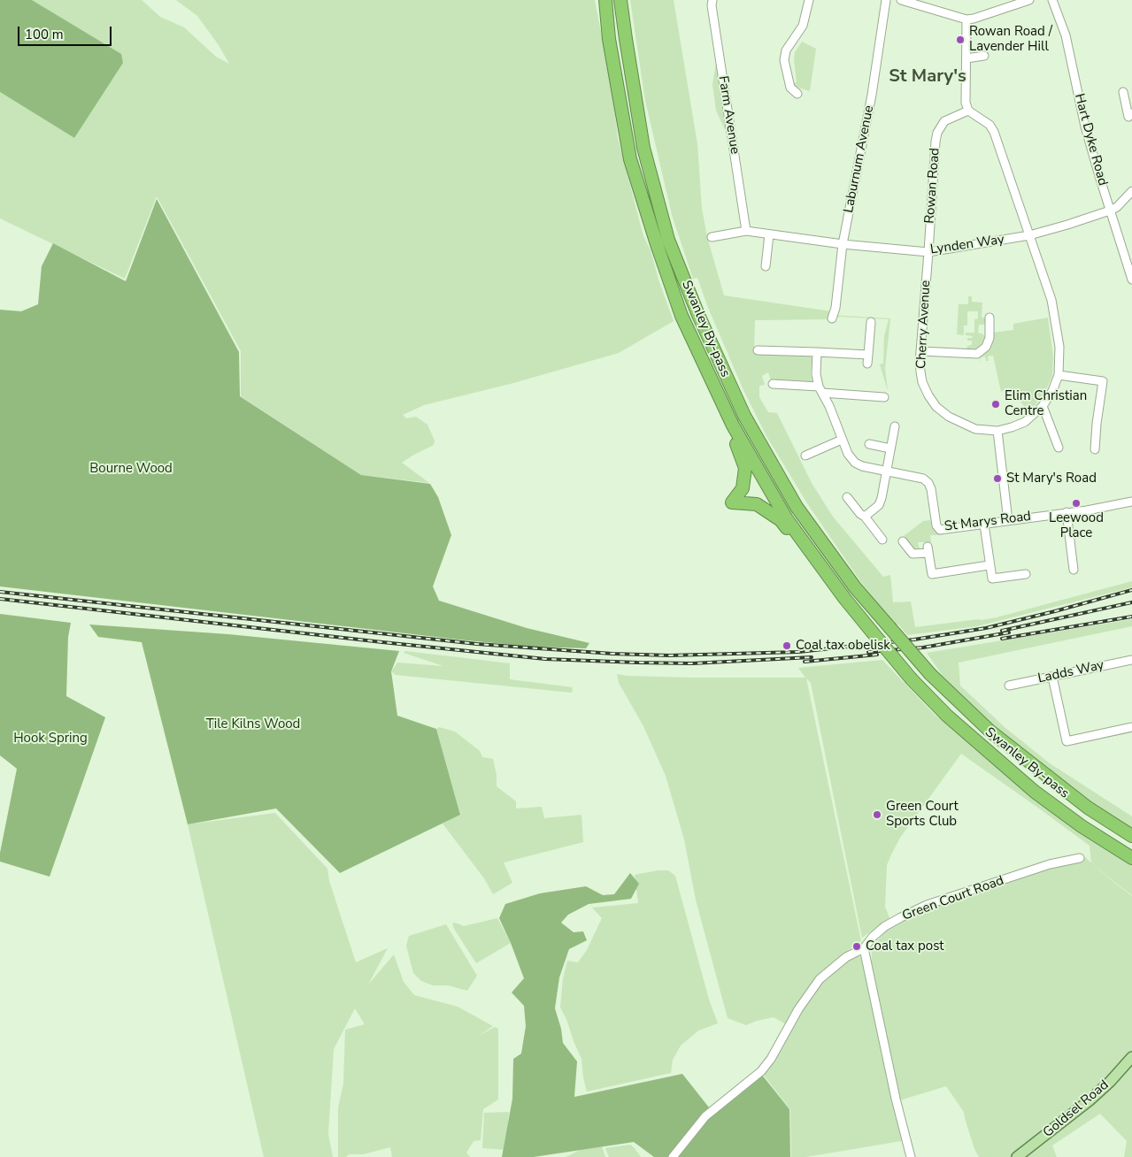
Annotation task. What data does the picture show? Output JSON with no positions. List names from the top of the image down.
{
  "streets": {
    "highway": ["Swanley By-pass"],
    "main road": ["Goldsel Road"],
    "street": [
      "Farm Avenue",
      "Hart Dyke Road",
      "Laburnum Avenue",
      "Rowan Road",
      "Lynden Way",
      "Cherry Avenue",
      "St Marys Road",
      "Ladds Way",
      "Green Court Road"
    ]
  },
  "crossings": [
    ["Farm Avenue", "Lynden Way"],
    ["Hart Dyke Road", "Lynden Way"],
    ["Laburnum Avenue", "Lynden Way"],
    ["Rowan Road", "Lynden Way"],
    ["Rowan Road", "Cherry Avenue"],
    ["Lynden Way", "Cherry Avenue"]
  ],
  "districts": ["St Mary's"],
  "parks": ["Bourne Wood", "Tile Kilns Wood", "Hook Spring"],
  "places": [
    "Rowan Road / Lavender Hill",
    "Elim Christian Centre",
    "St Mary's Road",
    "Leewood Place",
    "Coal tax obelisk",
    "Green Court Sports Club",
    "Coal tax post"
  ],
  "scale_bar": "100 m"
}
